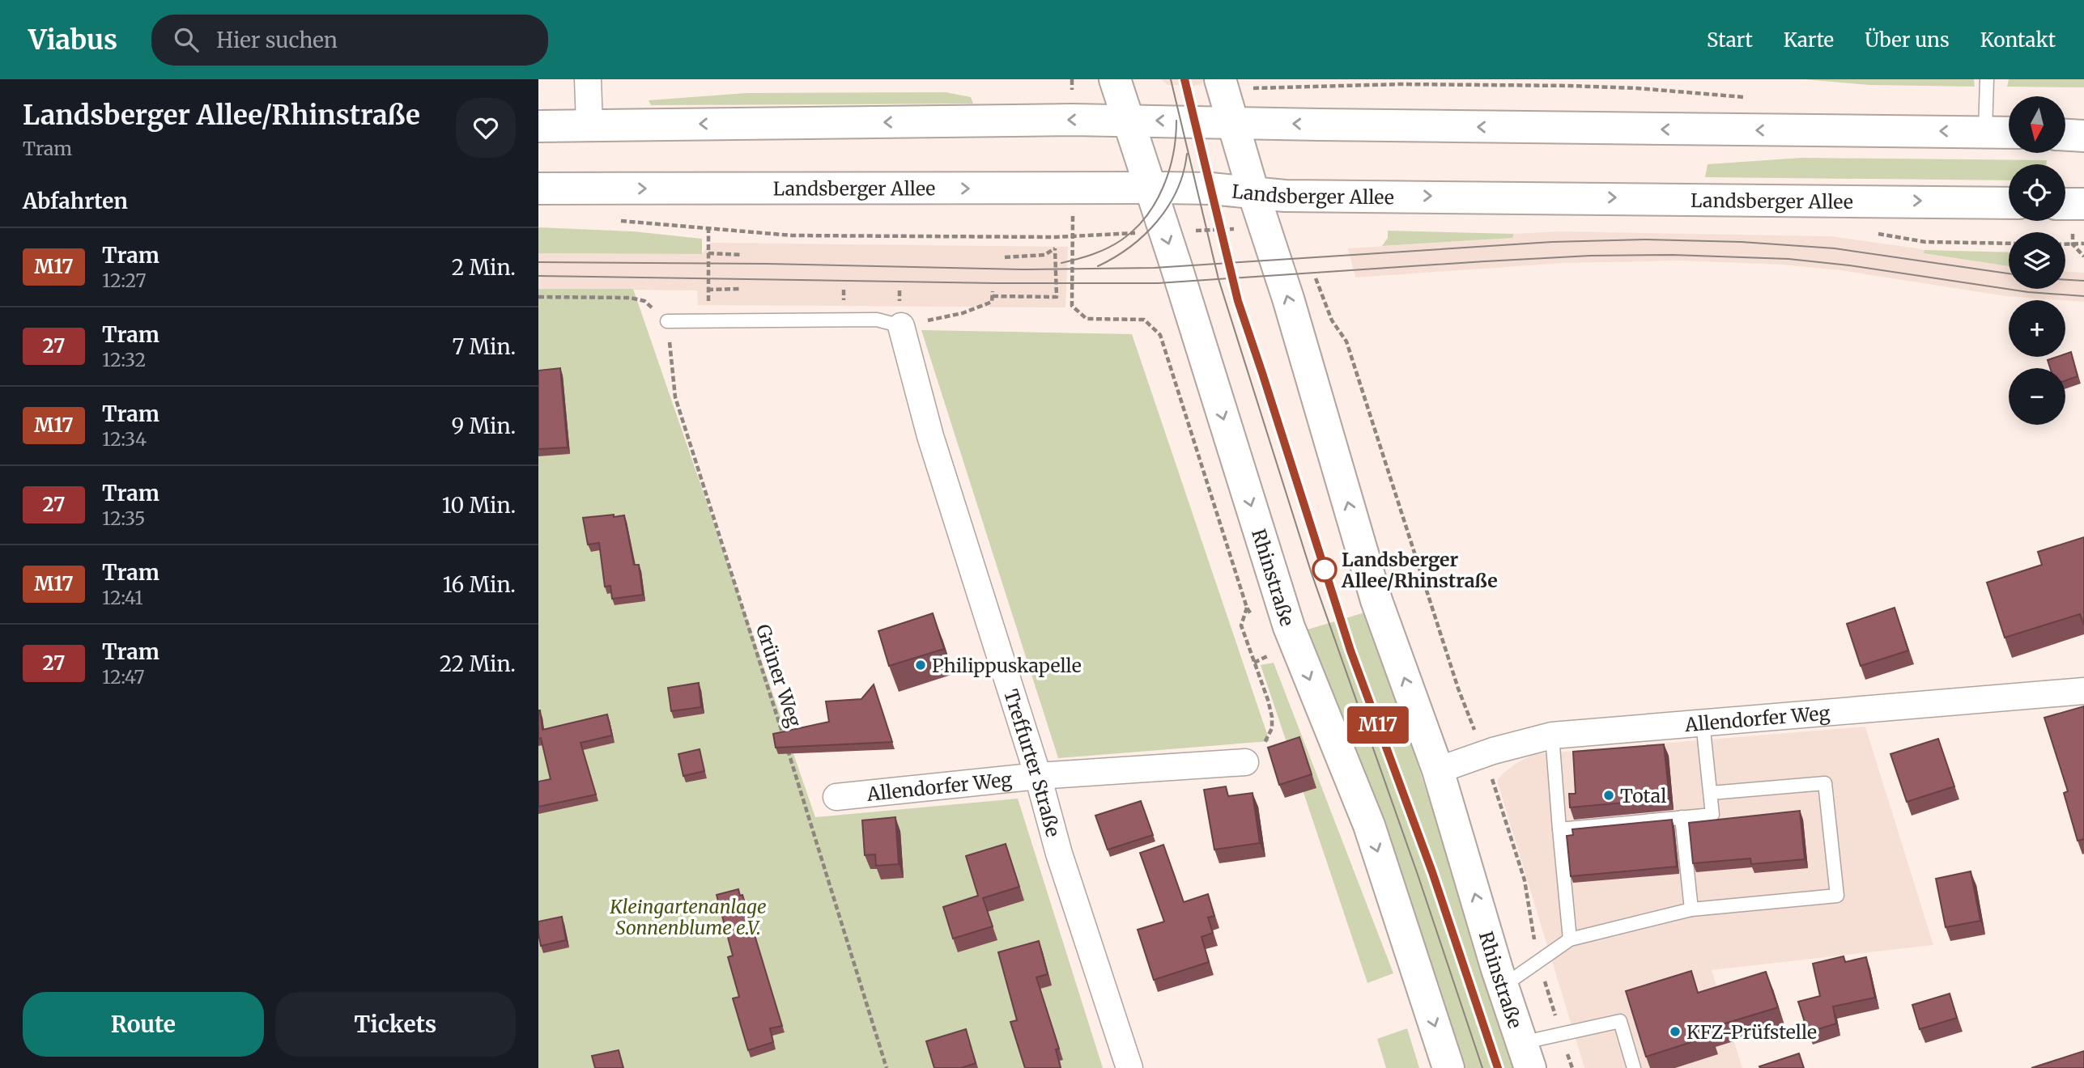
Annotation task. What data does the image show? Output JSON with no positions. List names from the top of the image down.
{
  "streets": {
    "main road": ["Landsberger Allee", "Rhinstraße"],
    "street": ["Allendorfer Weg", "Treffurter Straße"],
    "path": ["Grüner Weg"]
  },
  "crossings": [
    ["Landsberger Allee", "Rhinstraße"],
    ["Rhinstraße", "Allendorfer Weg"],
    ["Allendorfer Weg", "Treffurter Straße"]
  ],
  "parks": ["Kleingartenanlage Sonnenblume e.V."],
  "places": [
    "Landsberger Allee/Rhinstraße",
    "Philippuskapelle",
    "Total",
    "KFZ-Prüfstelle"
  ],
  "lines": ["tram line M17"],
  "north": "bottom",
  "page": {
    "header": "Viabus",
    "search": "Hier suchen",
    "nav": [
      "Start",
      "Karte",
      "Über uns",
      "Kontakt"
    ],
    "heading": [
      ["Landsberger Allee/Rhinstraße", "Tram"],
      "Abfahrten"
    ],
    "on_map": "M17",
    "map_buttons": ["+", "−"],
    "list": [
      {
        "mark": "M17",
        "name": "Tram",
        "note": "12:27",
        "value": "2 Min."
      },
      {
        "mark": "27",
        "name": "Tram",
        "note": "12:32",
        "value": "7 Min."
      },
      {
        "mark": "M17",
        "name": "Tram",
        "note": "12:34",
        "value": "9 Min."
      },
      {
        "mark": "27",
        "name": "Tram",
        "note": "12:35",
        "value": "10 Min."
      },
      {
        "mark": "M17",
        "name": "Tram",
        "note": "12:41",
        "value": "16 Min."
      },
      {
        "mark": "27",
        "name": "Tram",
        "note": "12:47",
        "value": "22 Min."
      }
    ],
    "buttons": ["Route", "Tickets"]
  }
}
